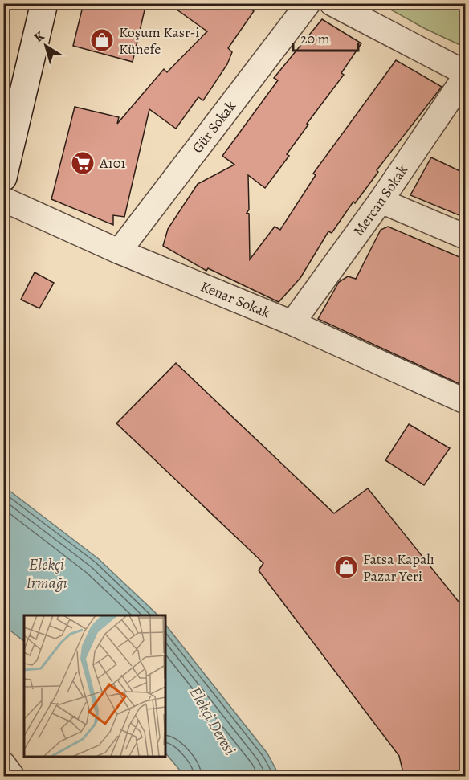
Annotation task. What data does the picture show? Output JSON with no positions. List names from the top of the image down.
{
  "streets": {
    "street": ["Gür Sokak", "Mercan Sokak", "Kenar Sokak"]
  },
  "crossings": [
    ["Gür Sokak", "Kenar Sokak"],
    ["Mercan Sokak", "Kenar Sokak"]
  ],
  "water": ["Elekçi Irmağı", "Elekçi Deresi"],
  "places": {
    "shop": ["Koşum Kasr-i Künefe", "Fatsa Kapalı Pazar Yeri"],
    "supermarket": ["A101"]
  },
  "scale_bar": "20 m",
  "north": "top left"
}
